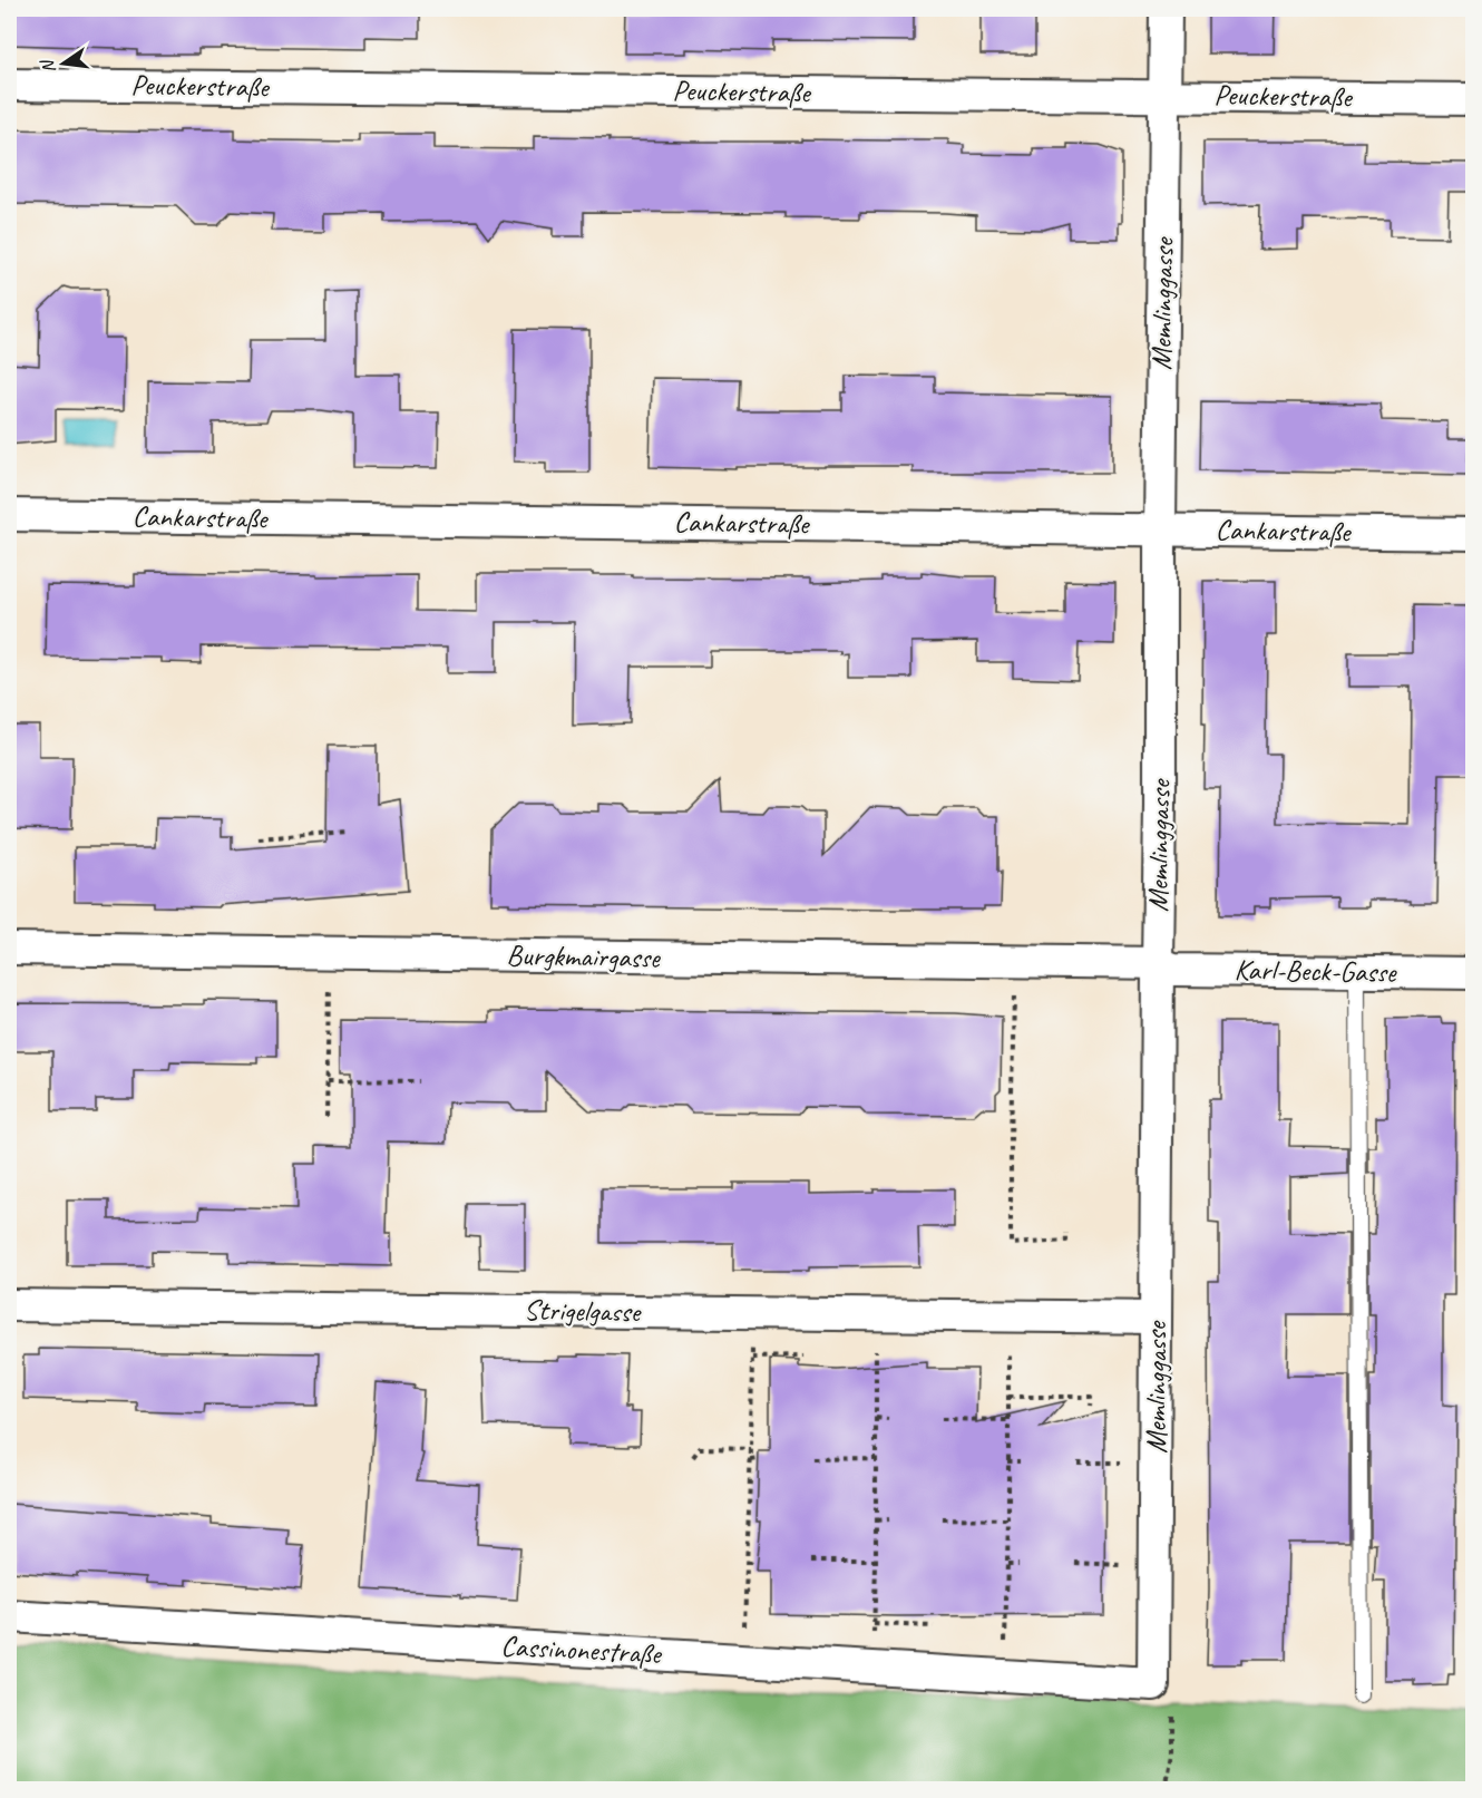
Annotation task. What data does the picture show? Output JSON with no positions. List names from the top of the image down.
{
  "streets": {
    "street": [
      "Peuckerstraße",
      "Memlinggasse",
      "Cankarstraße",
      "Burgkmairgasse",
      "Karl-Beck-Gasse",
      "Strigelgasse",
      "Cassinonestraße"
    ]
  },
  "crossings": [
    ["Peuckerstraße", "Memlinggasse"],
    ["Memlinggasse", "Cankarstraße"],
    ["Memlinggasse", "Burgkmairgasse"],
    ["Memlinggasse", "Karl-Beck-Gasse"],
    ["Memlinggasse", "Strigelgasse"],
    ["Memlinggasse", "Cassinonestraße"],
    ["Burgkmairgasse", "Karl-Beck-Gasse"]
  ],
  "north": "left"
}
